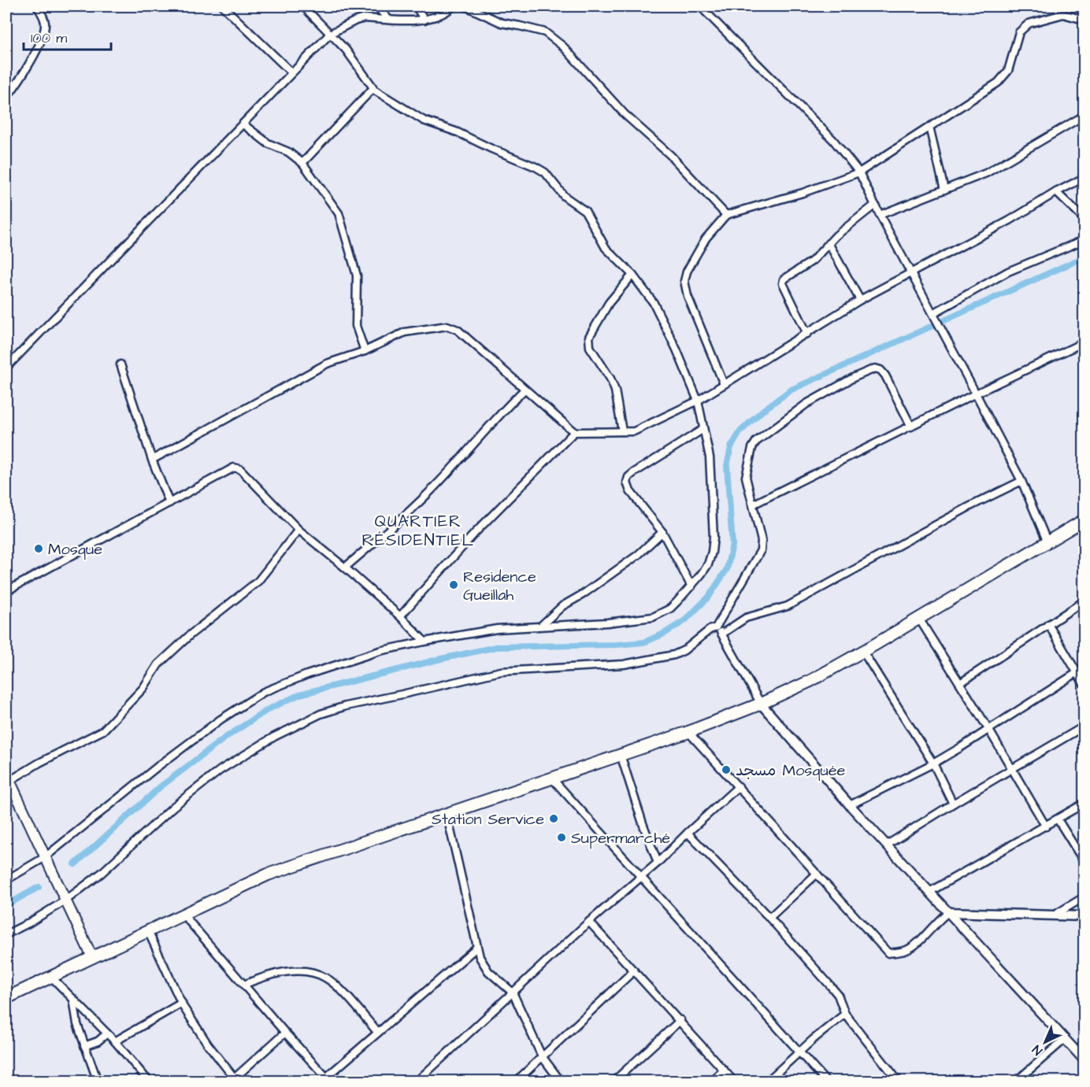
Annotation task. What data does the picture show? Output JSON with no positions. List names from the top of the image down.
{
  "districts": ["QUARTIER RÉSIDENTIEL"],
  "places": [
    "Mosque",
    "Residence Gueillah",
    "مسجد Mosquée",
    "Station Service",
    "Supermarché"
  ],
  "scale_bar": "100 m",
  "north": "bottom left"
}
